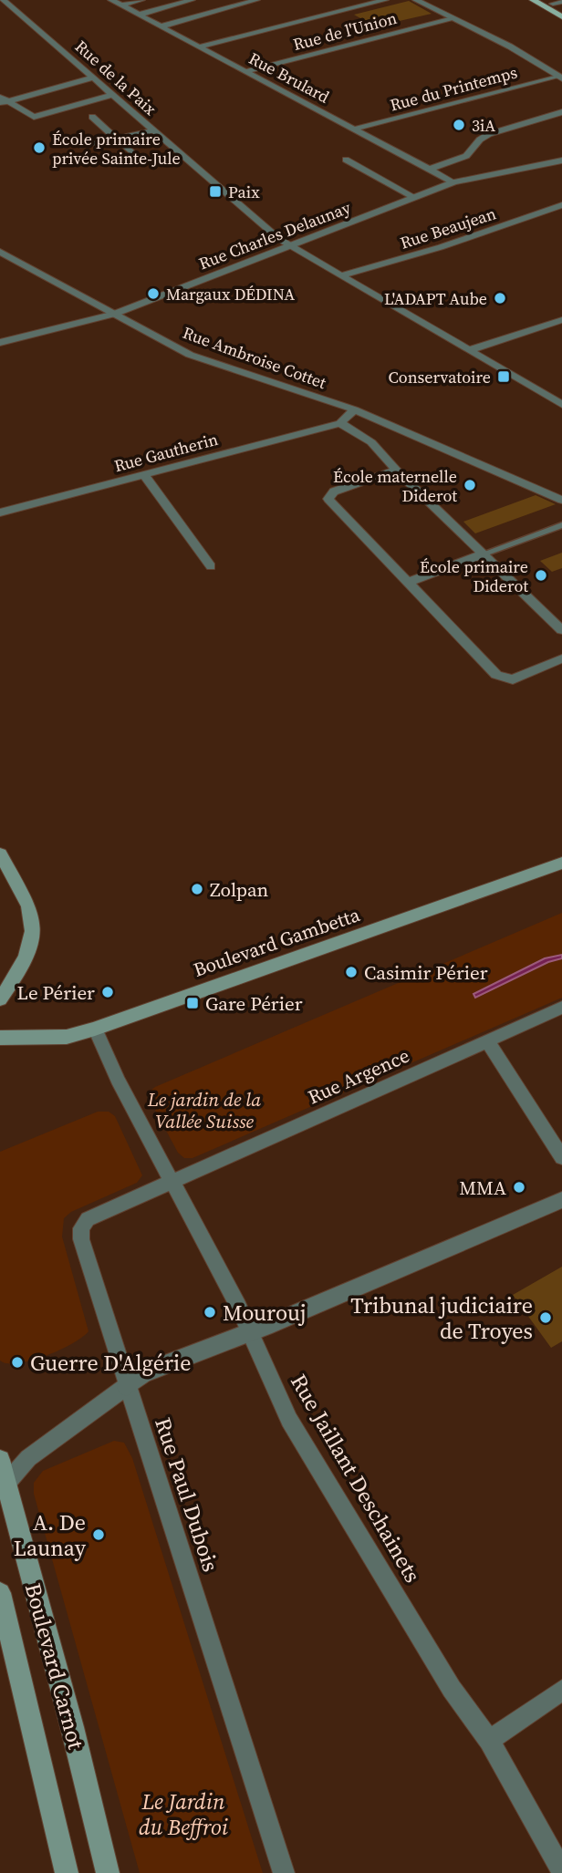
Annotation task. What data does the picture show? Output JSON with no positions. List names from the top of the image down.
{
  "streets": {
    "main road": ["Boulevard Gambetta", "Boulevard Carnot"],
    "street": [
      "Rue de l'Union",
      "Rue de la Paix",
      "Rue Brulard",
      "Rue du Printemps",
      "Rue Beaujean",
      "Rue Charles Delaunay",
      "Rue Ambroise Cottet",
      "Rue Gautherin",
      "Rue Argence",
      "Rue Jaillant Deschainets",
      "Rue Paul Dubois"
    ]
  },
  "crossings": [
    ["Rue de l'Union", "Rue Brulard"],
    ["Rue de la Paix", "Rue Beaujean"],
    ["Rue de la Paix", "Rue Charles Delaunay"],
    ["Rue Brulard", "Rue du Printemps"],
    ["Rue Brulard", "Rue Charles Delaunay"],
    ["Rue Charles Delaunay", "Rue Ambroise Cottet"],
    ["Rue Ambroise Cottet", "Rue Gautherin"],
    ["Boulevard Gambetta", "Rue Jaillant Deschainets"],
    ["Rue Argence", "Rue Jaillant Deschainets"],
    ["Rue Argence", "Rue Paul Dubois"],
    ["Rue Jaillant Deschainets", "Rue Paul Dubois"]
  ],
  "parks": ["Le jardin de la Vallée Suisse", "Le Jardin du Beffroi"],
  "places": {
    "other": [
      "3iA",
      "École primaire privée Sainte-Jule",
      "Margaux DÉDINA",
      "L'ADAPT Aube",
      "École maternelle Diderot",
      "École primaire Diderot",
      "Zolpan",
      "Casimir Périer",
      "Le Périer",
      "MMA",
      "Mourouj",
      "Tribunal judiciaire de Troyes",
      "Guerre D'Algérie",
      "A. De Launay"
    ],
    "transit": ["Paix", "Conservatoire", "Gare Périer"]
  }
}
